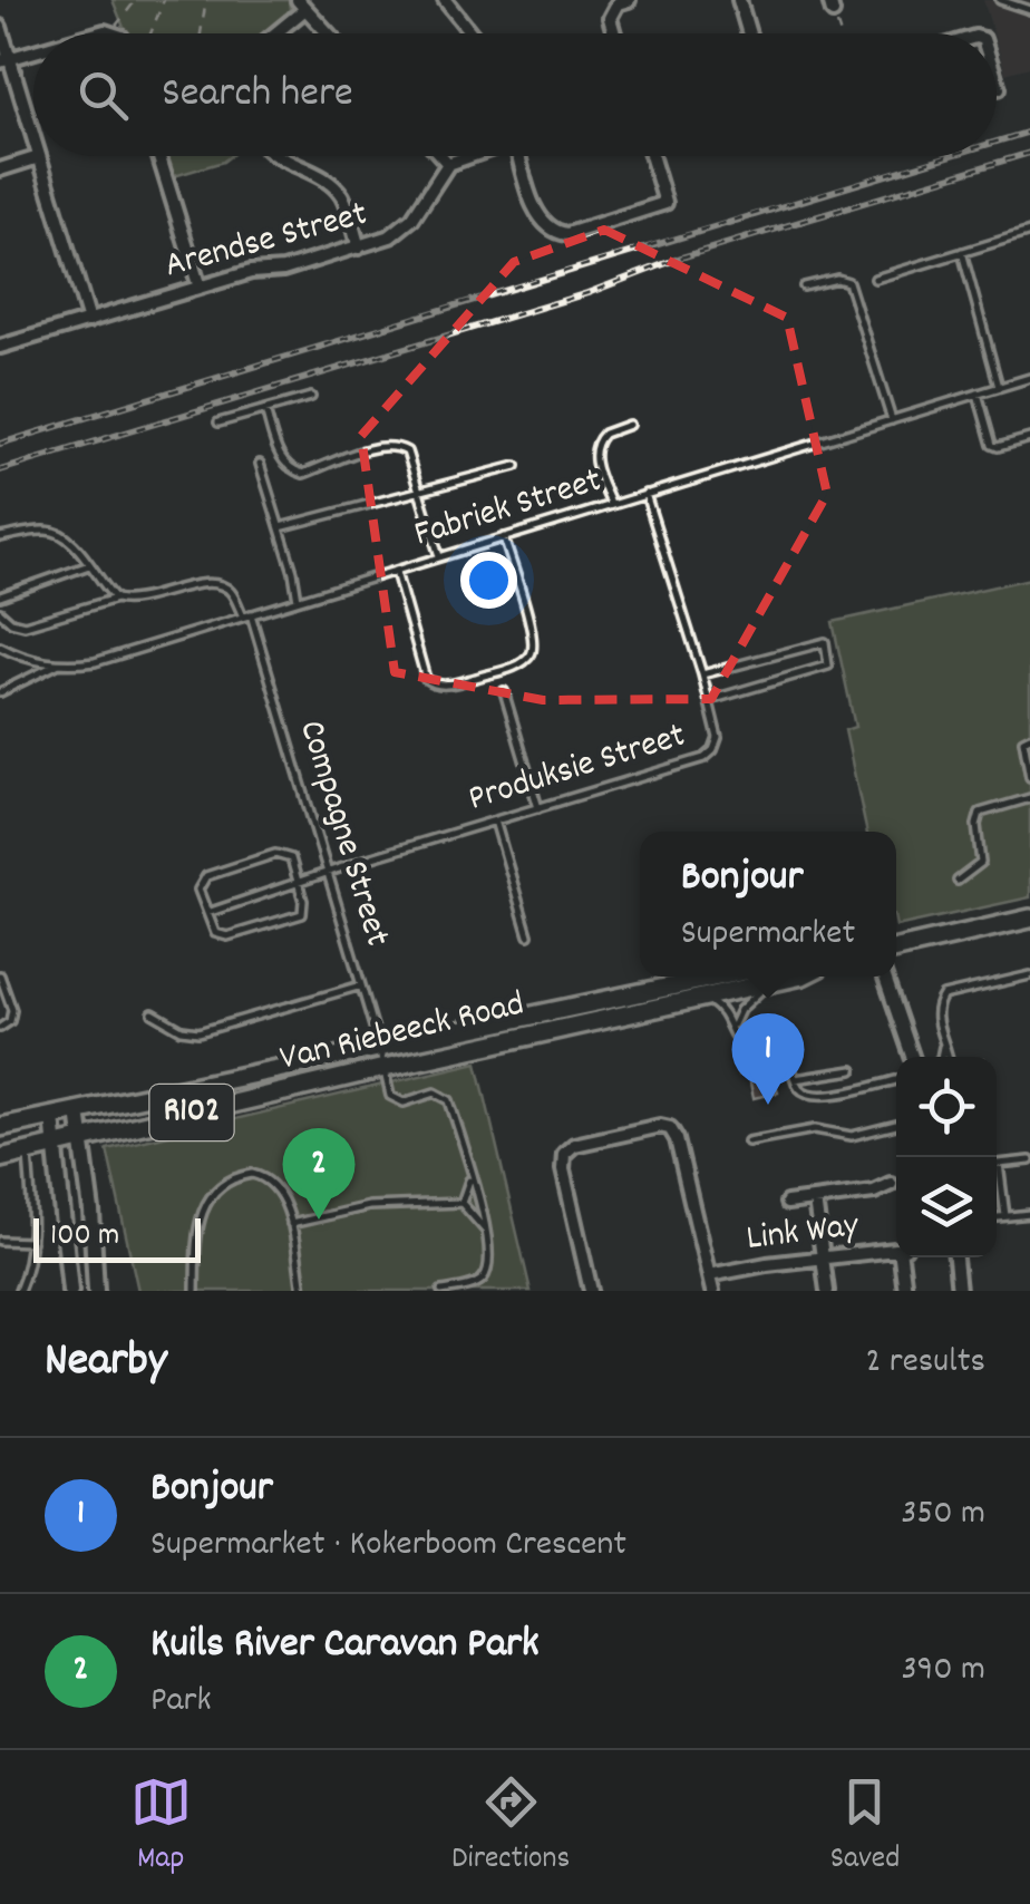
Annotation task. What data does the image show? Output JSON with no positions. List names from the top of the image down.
{
  "streets": {
    "main road": ["Van Riebeeck Road", "R102"],
    "street": ["Arendse Street", "Link Way"],
    "lane": ["Fabriek Street", "Produksie Street", "Compagne Street"]
  },
  "crossings": [
    ["Fabriek Street", "Produksie Street"],
    ["Fabriek Street", "Compagne Street"],
    ["Produksie Street", "Compagne Street"],
    ["Compagne Street", "Van Riebeeck Road"]
  ],
  "scale_bar": "100 m",
  "page": {
    "search": "Search here",
    "popup": ["Bonjour", "Supermarket"],
    "pins": ["1", "2"],
    "scale": "100 m",
    "heading": ["Nearby", "2 results"],
    "list": [
      {
        "mark": "1",
        "name": "Bonjour",
        "note": "Supermarket · Kokerboom Crescent",
        "value": "350 m"
      },
      {
        "mark": "2",
        "name": "Kuils River Caravan Park",
        "note": "Park",
        "value": "390 m"
      }
    ],
    "nav": ["Map", "Directions", "Saved"]
  }
}
